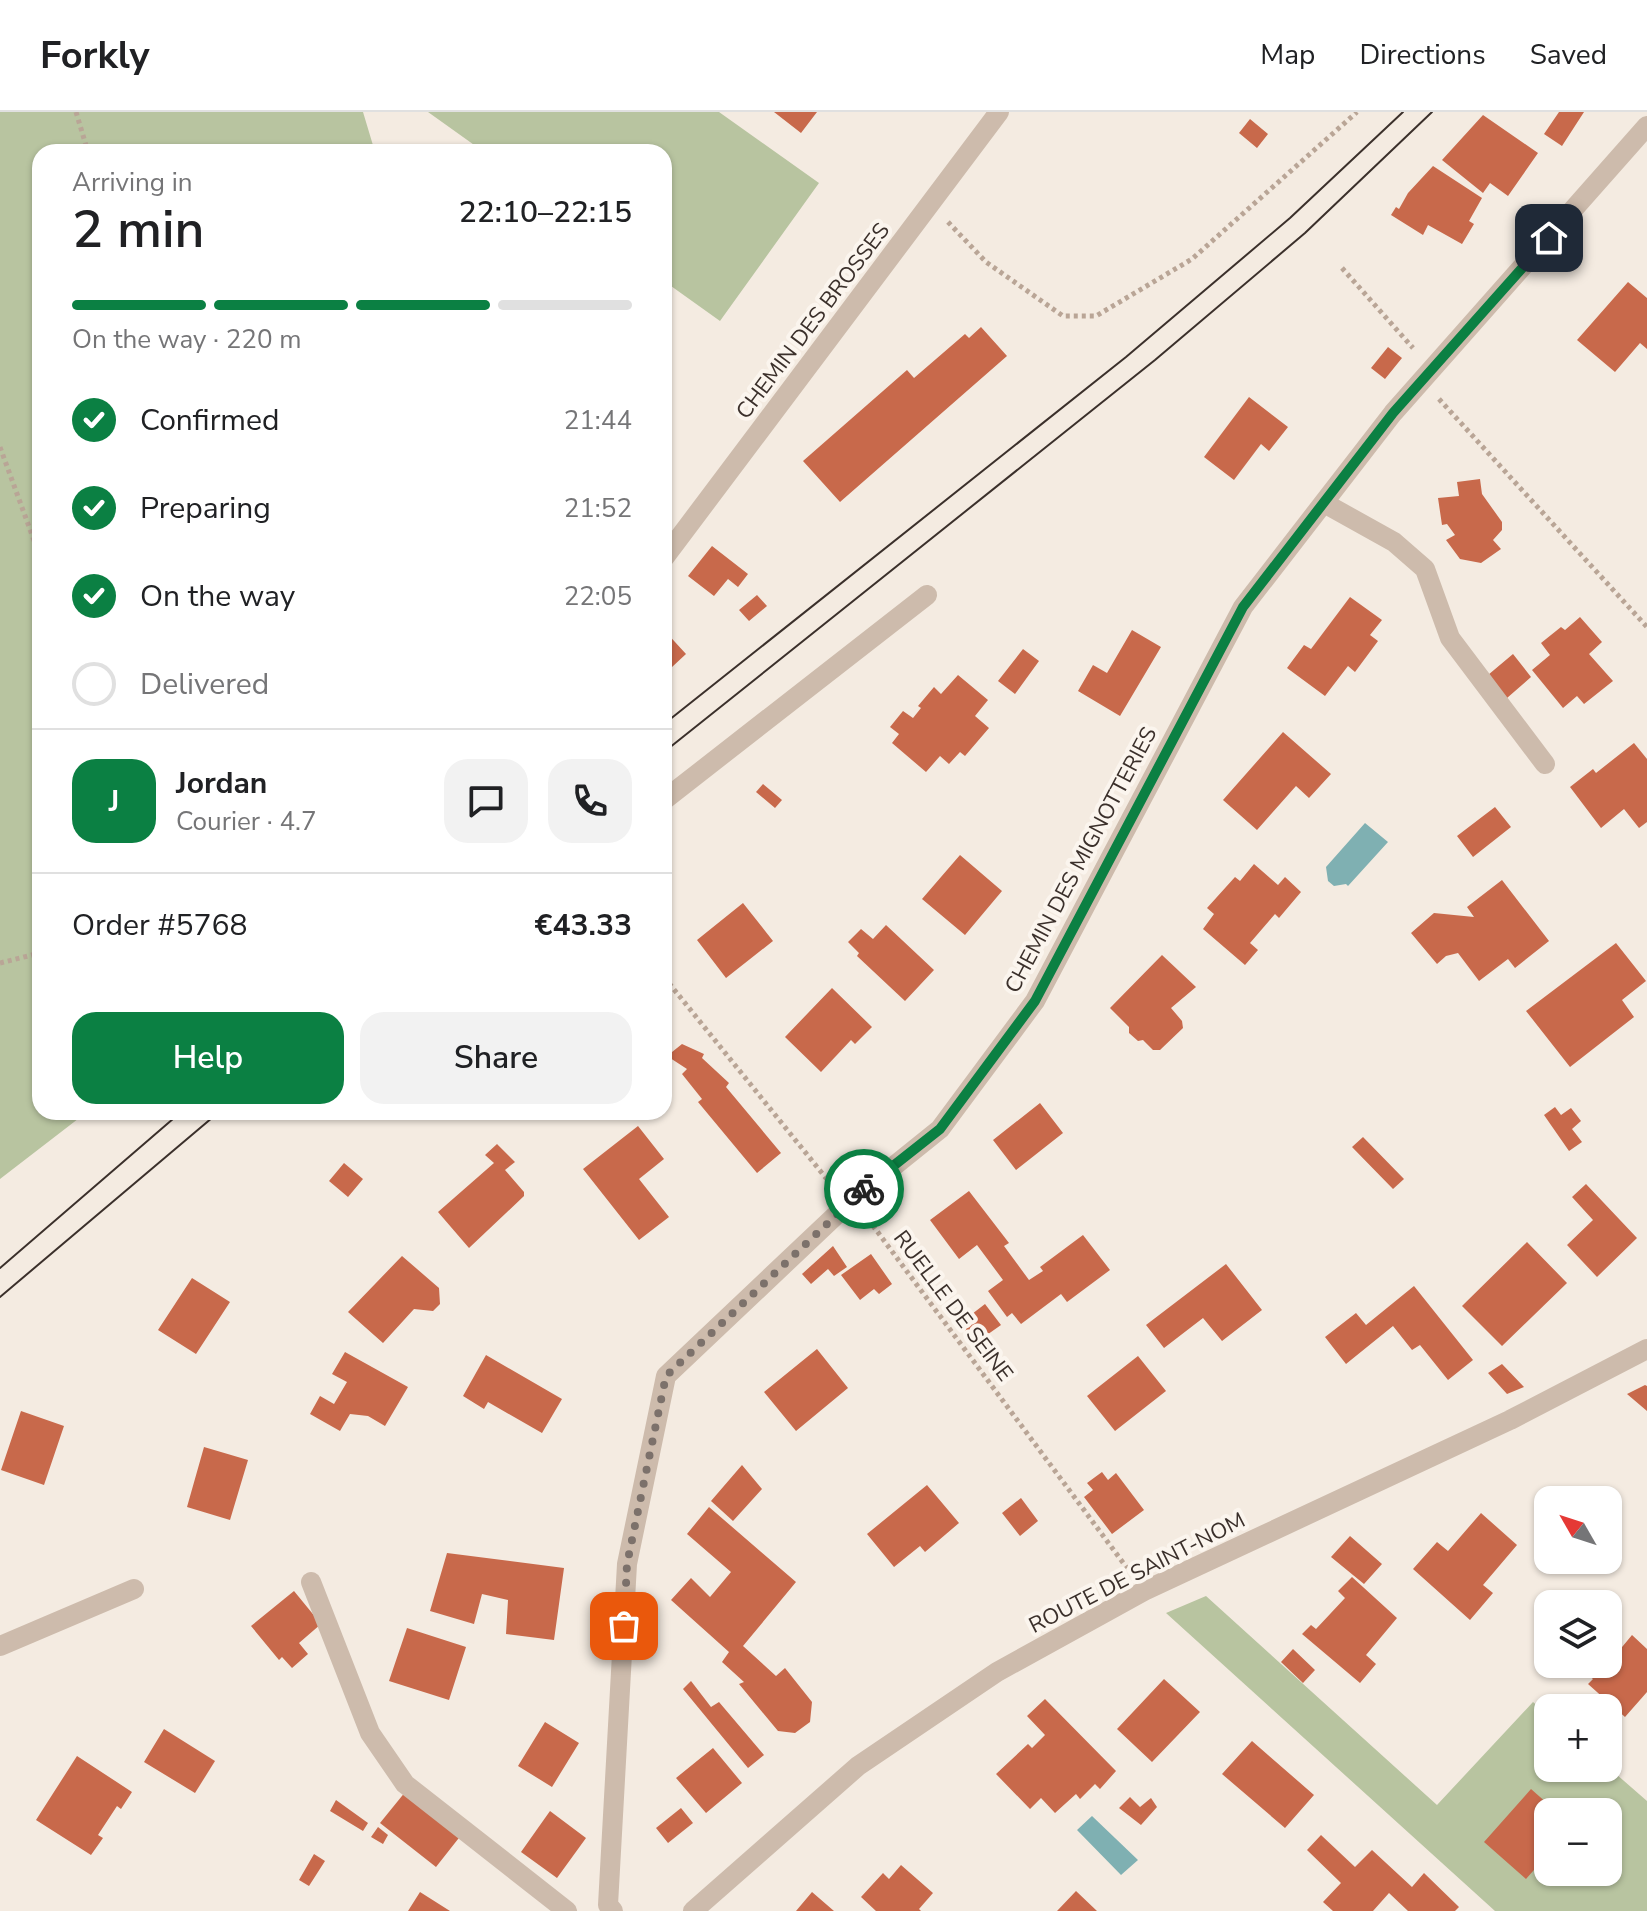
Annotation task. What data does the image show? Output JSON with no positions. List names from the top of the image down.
{
  "streets": {
    "street": ["CHEMIN DES BROSSES", "CHEMIN DES MIGNOTTERIES", "ROUTE DE SAINT-NOM"],
    "path": ["RUELLE DE SEINE"]
  },
  "crossings": [
    ["CHEMIN DES MIGNOTTERIES", "RUELLE DE SEINE"],
    ["RUELLE DE SEINE", "ROUTE DE SAINT-NOM"]
  ],
  "north": "top left",
  "page": {
    "header": "Forkly",
    "nav": ["Map", "Directions", "Saved"],
    "heading": ["2 min", "Arriving in", "22:10–22:15"],
    "panel": [
      "Jordan",
      "Courier · 4.7",
      "Order #5768",
      "€43.33"
    ],
    "bar": "On the way · 220 m",
    "list": [
      ["Confirmed", "21:44"],
      ["Preparing", "21:52"],
      ["On the way", "22:05"],
      "Delivered"
    ],
    "round": "J",
    "buttons": ["Help", "Share"],
    "map_buttons": ["+", "−"]
  }
}
